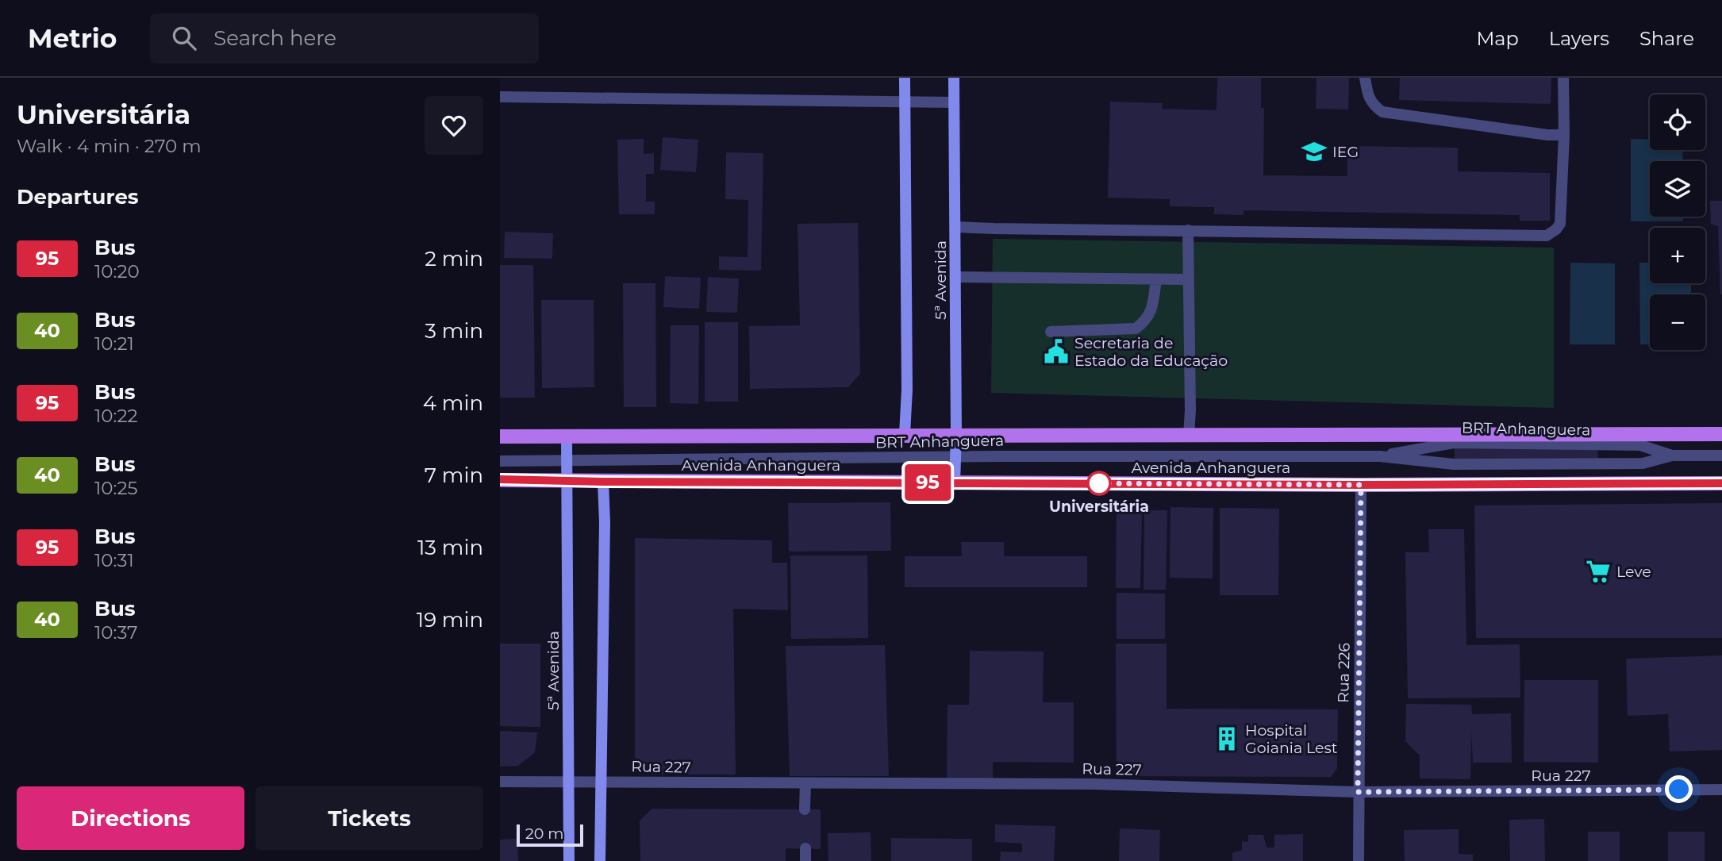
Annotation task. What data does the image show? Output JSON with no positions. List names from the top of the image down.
{
  "streets": {
    "main road": ["5ª Avenida", "Avenida Anhanguera"],
    "street": ["BRT Anhanguera", "Rua 226", "Rua 227"]
  },
  "crossings": [
    ["5ª Avenida", "BRT Anhanguera"],
    ["5ª Avenida", "Avenida Anhanguera"],
    ["5ª Avenida", "Rua 227"],
    ["Avenida Anhanguera", "Rua 226"],
    ["Rua 226", "Rua 227"]
  ],
  "places": {
    "school or university": ["IEG"],
    "public building": ["Secretaria de Estado da Educação"],
    "other": ["Universitária"],
    "supermarket": ["Leve"],
    "building": ["Hospital Goiania Lest"]
  },
  "lines": ["bus line 95"],
  "scale_bar": "20 m",
  "page": {
    "header": "Metrio",
    "search": "Search here",
    "nav": ["Map", "Layers", "Share"],
    "heading": [
      ["Universitária", "Walk · 4 min · 270 m"],
      "Departures"
    ],
    "on_map": "95",
    "map_buttons": ["+", "−"],
    "list": [
      {
        "mark": "95",
        "name": "Bus",
        "note": "10:20",
        "value": "2 min"
      },
      {
        "mark": "40",
        "name": "Bus",
        "note": "10:21",
        "value": "3 min"
      },
      {
        "mark": "95",
        "name": "Bus",
        "note": "10:22",
        "value": "4 min"
      },
      {
        "mark": "40",
        "name": "Bus",
        "note": "10:25",
        "value": "7 min"
      },
      {
        "mark": "95",
        "name": "Bus",
        "note": "10:31",
        "value": "13 min"
      },
      {
        "mark": "40",
        "name": "Bus",
        "note": "10:37",
        "value": "19 min"
      }
    ],
    "buttons": ["Directions", "Tickets"],
    "scale": "20 m"
  }
}
